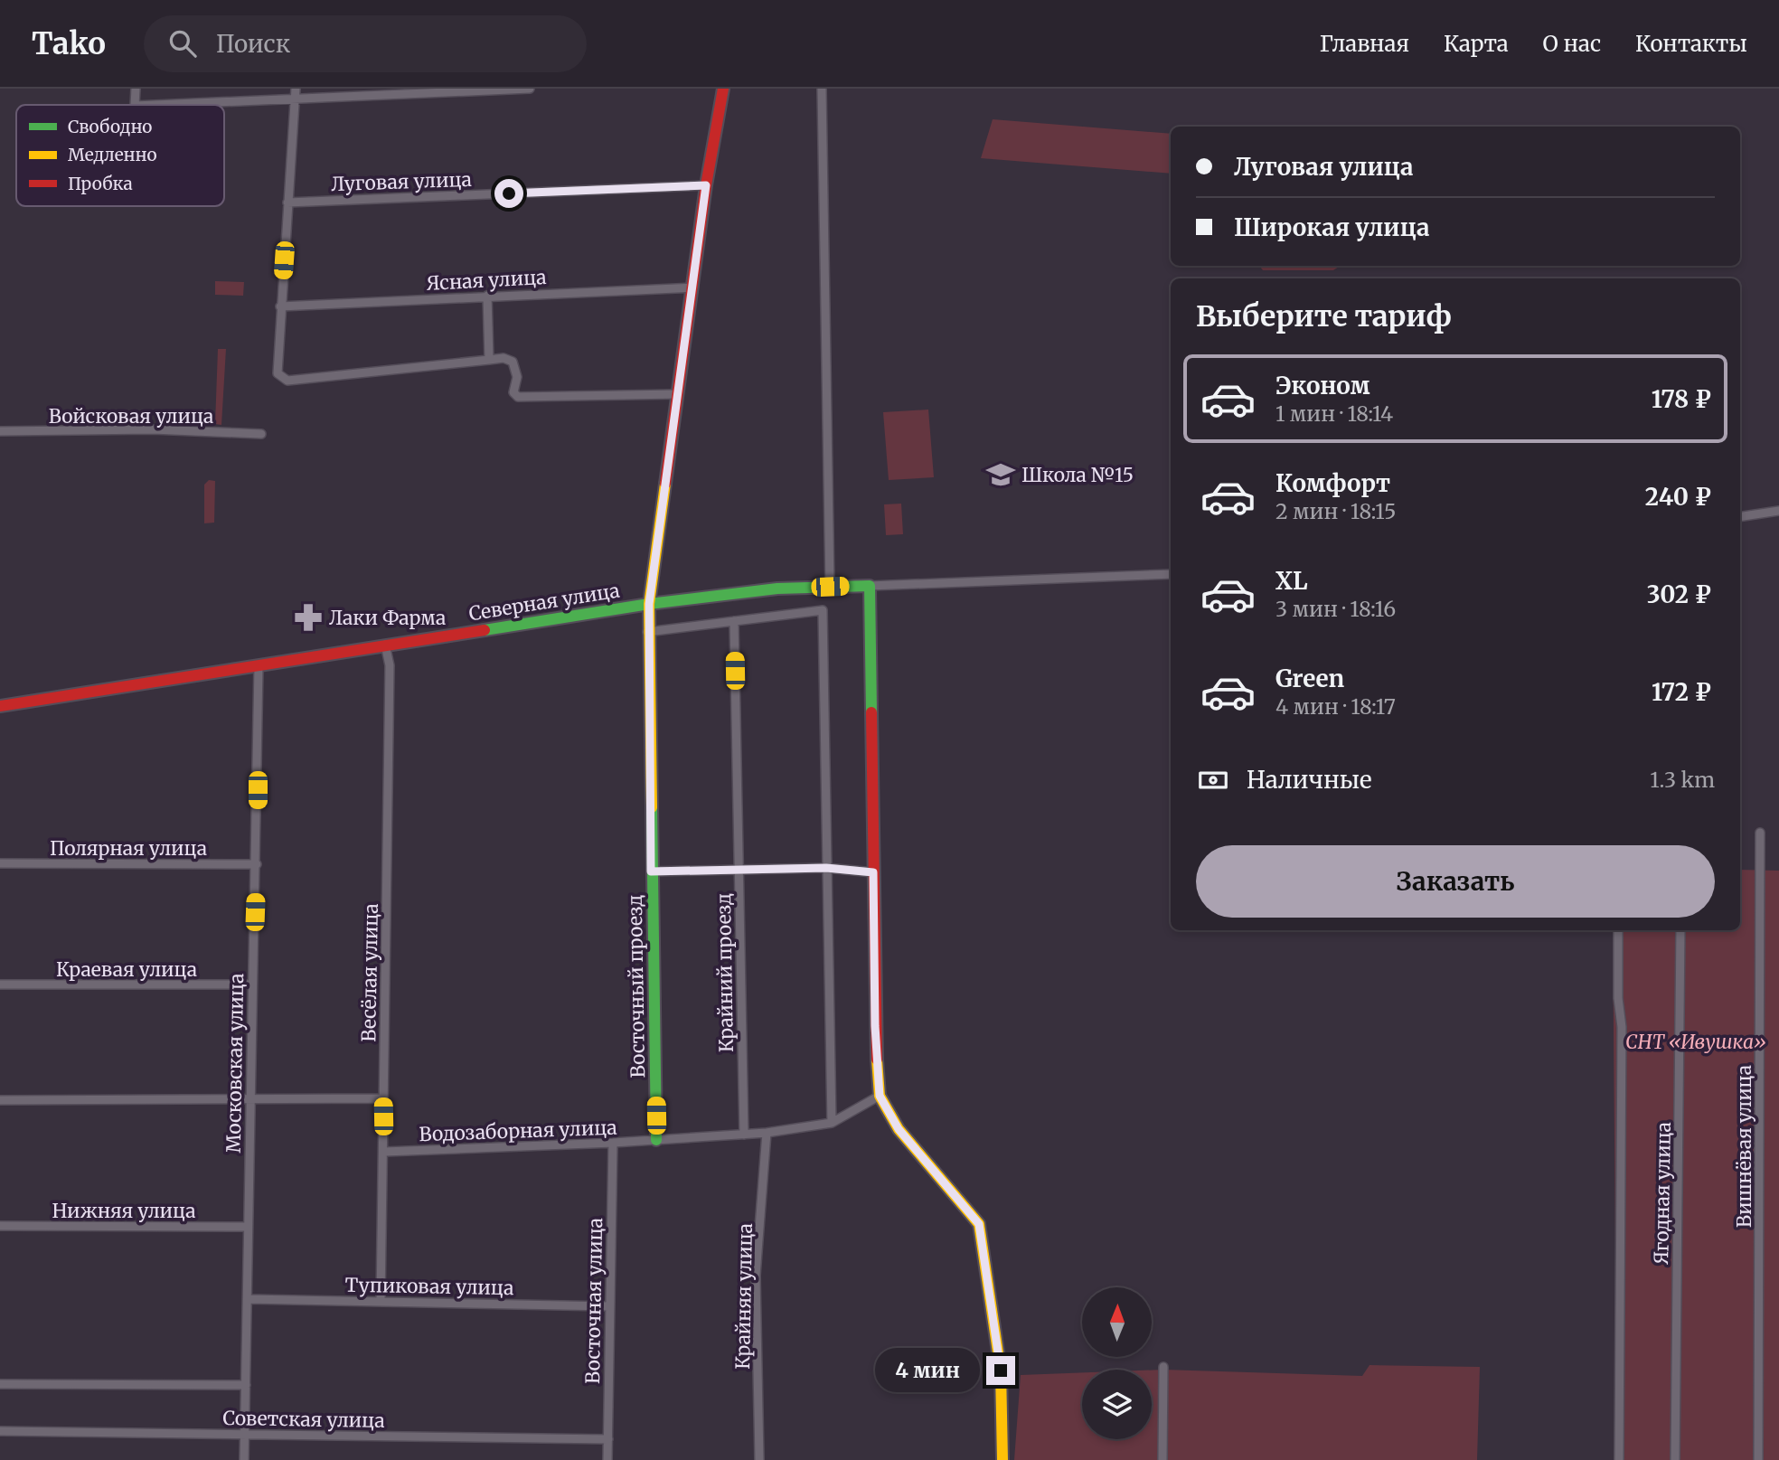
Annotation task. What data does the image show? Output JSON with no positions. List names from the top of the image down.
{
  "streets": {
    "street": [
      "Луговая улица",
      "Ясная улица",
      "Войсковая улица",
      "Северная улица",
      "Полярная улица",
      "Краевая улица",
      "Весёлая улица",
      "Крайний проезд",
      "Восточный проезд",
      "Московская улица",
      "Водозаборная улица",
      "Вишнёвая улица",
      "Ягодная улица",
      "Нижняя улица",
      "Тупиковая улица",
      "Крайняя улица",
      "Восточная улица",
      "Советская улица"
    ]
  },
  "crossings": [
    ["Луговая улица", "Восточный проезд"],
    ["Ясная улица", "Восточный проезд"],
    ["Северная улица", "Весёлая улица"],
    ["Северная улица", "Восточный проезд"],
    ["Северная улица", "Московская улица"],
    ["Полярная улица", "Московская улица"],
    ["Краевая улица", "Московская улица"],
    ["Весёлая улица", "Водозаборная улица"],
    ["Весёлая улица", "Тупиковая улица"],
    ["Крайний проезд", "Водозаборная улица"],
    ["Восточный проезд", "Водозаборная улица"],
    ["Московская улица", "Нижняя улица"],
    ["Московская улица", "Тупиковая улица"],
    ["Московская улица", "Советская улица"],
    ["Водозаборная улица", "Крайняя улица"],
    ["Водозаборная улица", "Восточная улица"],
    ["Тупиковая улица", "Восточная улица"],
    ["Восточная улица", "Советская улица"]
  ],
  "parks": ["СНТ «Ивушка»"],
  "places": {
    "school or university": ["Школа №15"],
    "pharmacy": ["Лаки Фарма"]
  },
  "legend": ["Свободно", "Медленно", "Пробка"],
  "north": "top",
  "page": {
    "header": "Tako",
    "search": "Поиск",
    "nav": [
      "Главная",
      "Карта",
      "О нас",
      "Контакты"
    ],
    "banner": ["Луговая улица", "Широкая улица"],
    "heading": "Выберите тариф",
    "list": [
      {
        "name": "Эконом",
        "note": "1 мин · 18:14",
        "value": "178 ₽"
      },
      {
        "name": "Комфорт",
        "note": "2 мин · 18:15",
        "value": "240 ₽"
      },
      {
        "name": "XL",
        "note": "3 мин · 18:16",
        "value": "302 ₽"
      },
      {
        "name": "Green",
        "note": "4 мин · 18:17",
        "value": "172 ₽"
      }
    ],
    "pay": ["Наличные", "1.3 km"],
    "buttons": "Заказать",
    "bubble": "4 мин"
  }
}
